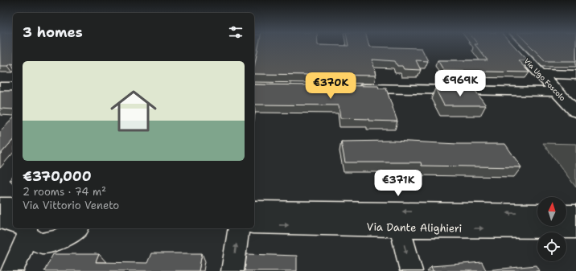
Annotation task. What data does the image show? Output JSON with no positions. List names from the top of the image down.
{
  "streets": {
    "street": ["Via Ugo Foscolo", "Via Dante Alighieri"]
  },
  "north": "top",
  "page": {
    "heading": "3 homes",
    "list": [
      {
        "name": "€370,000",
        "note": "2 rooms · 74 m² · Via Vittorio Veneto"
      }
    ],
    "price": ["€969K", "€370K", "€371K"]
  }
}
